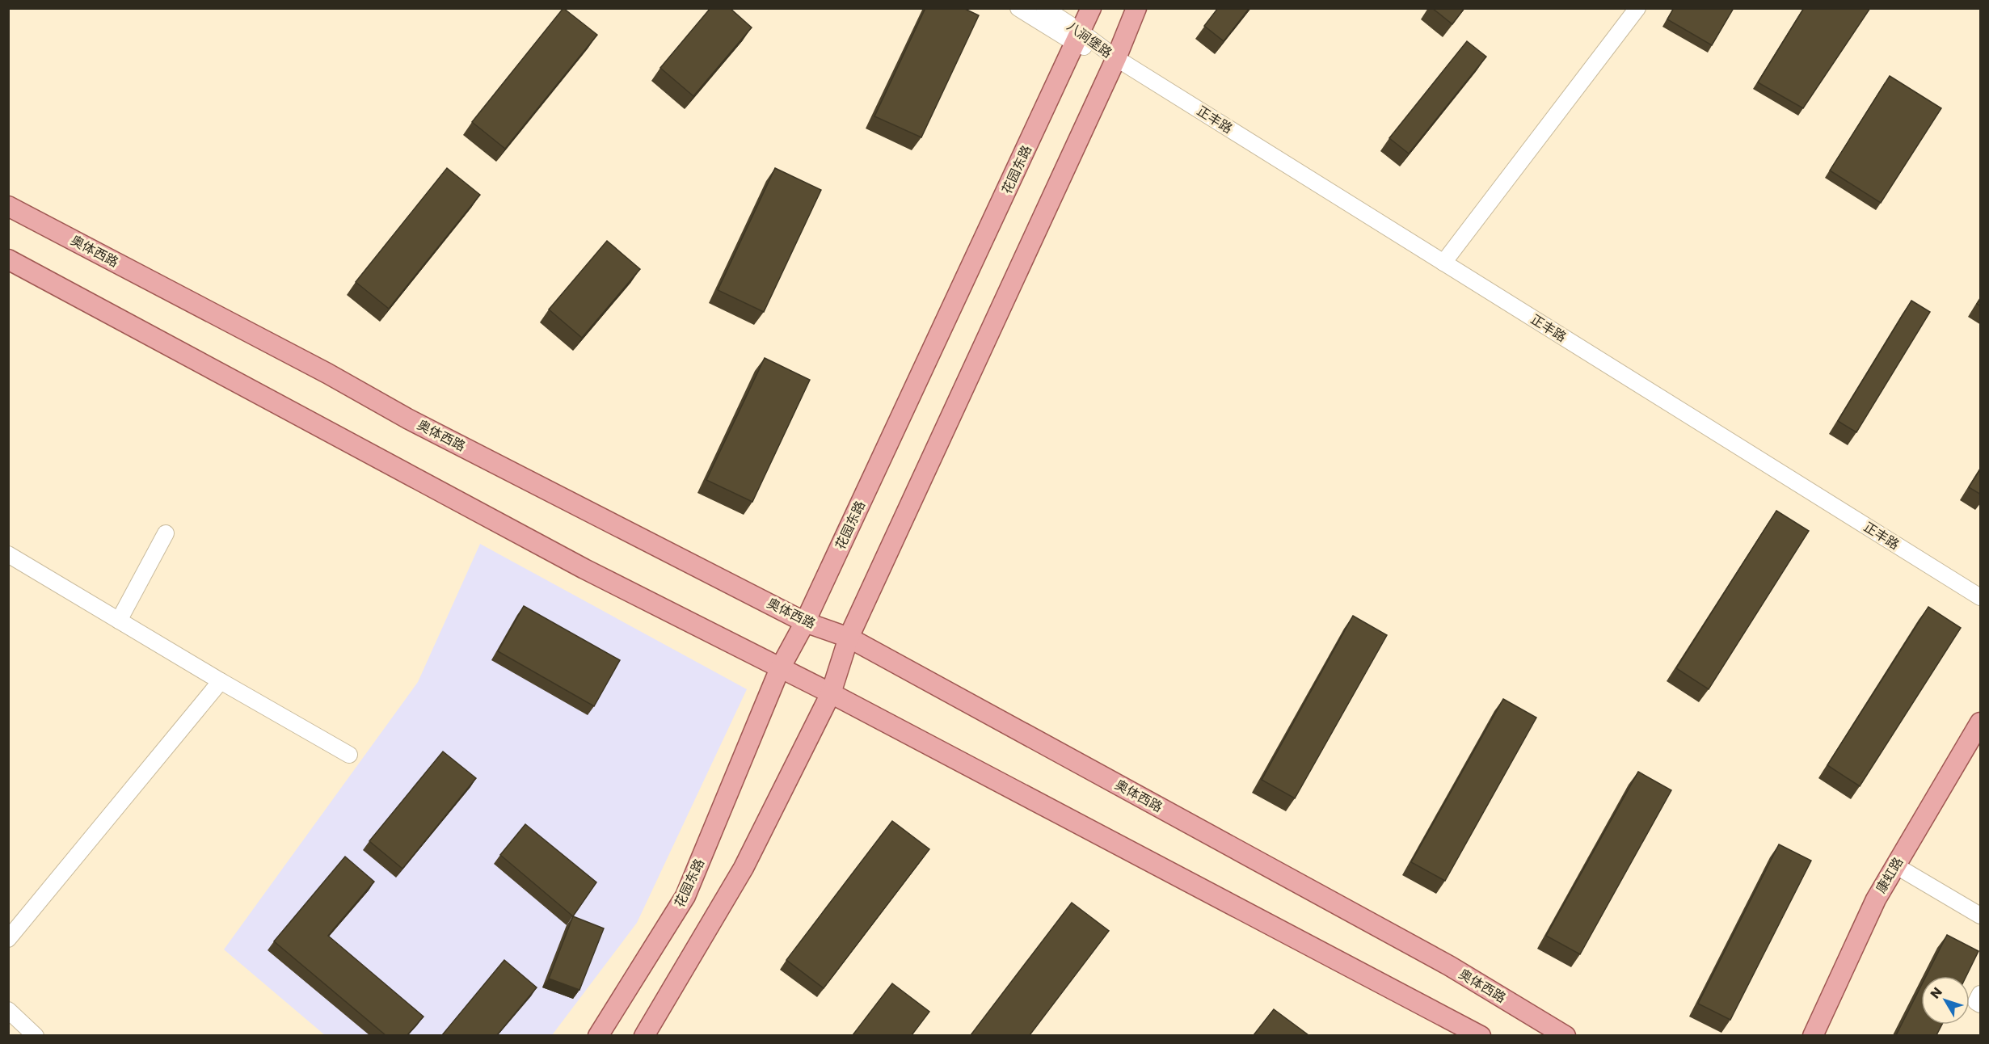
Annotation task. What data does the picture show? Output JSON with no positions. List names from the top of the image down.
{
  "streets": {
    "main road": ["花园东路", "奥体西路", "康虹路"],
    "street": ["八涧堡路", "正丰路"]
  },
  "crossings": [
    ["八涧堡路", "正丰路"],
    ["八涧堡路", "花园东路"],
    ["花园东路", "奥体西路"]
  ],
  "north": "top left"
}
